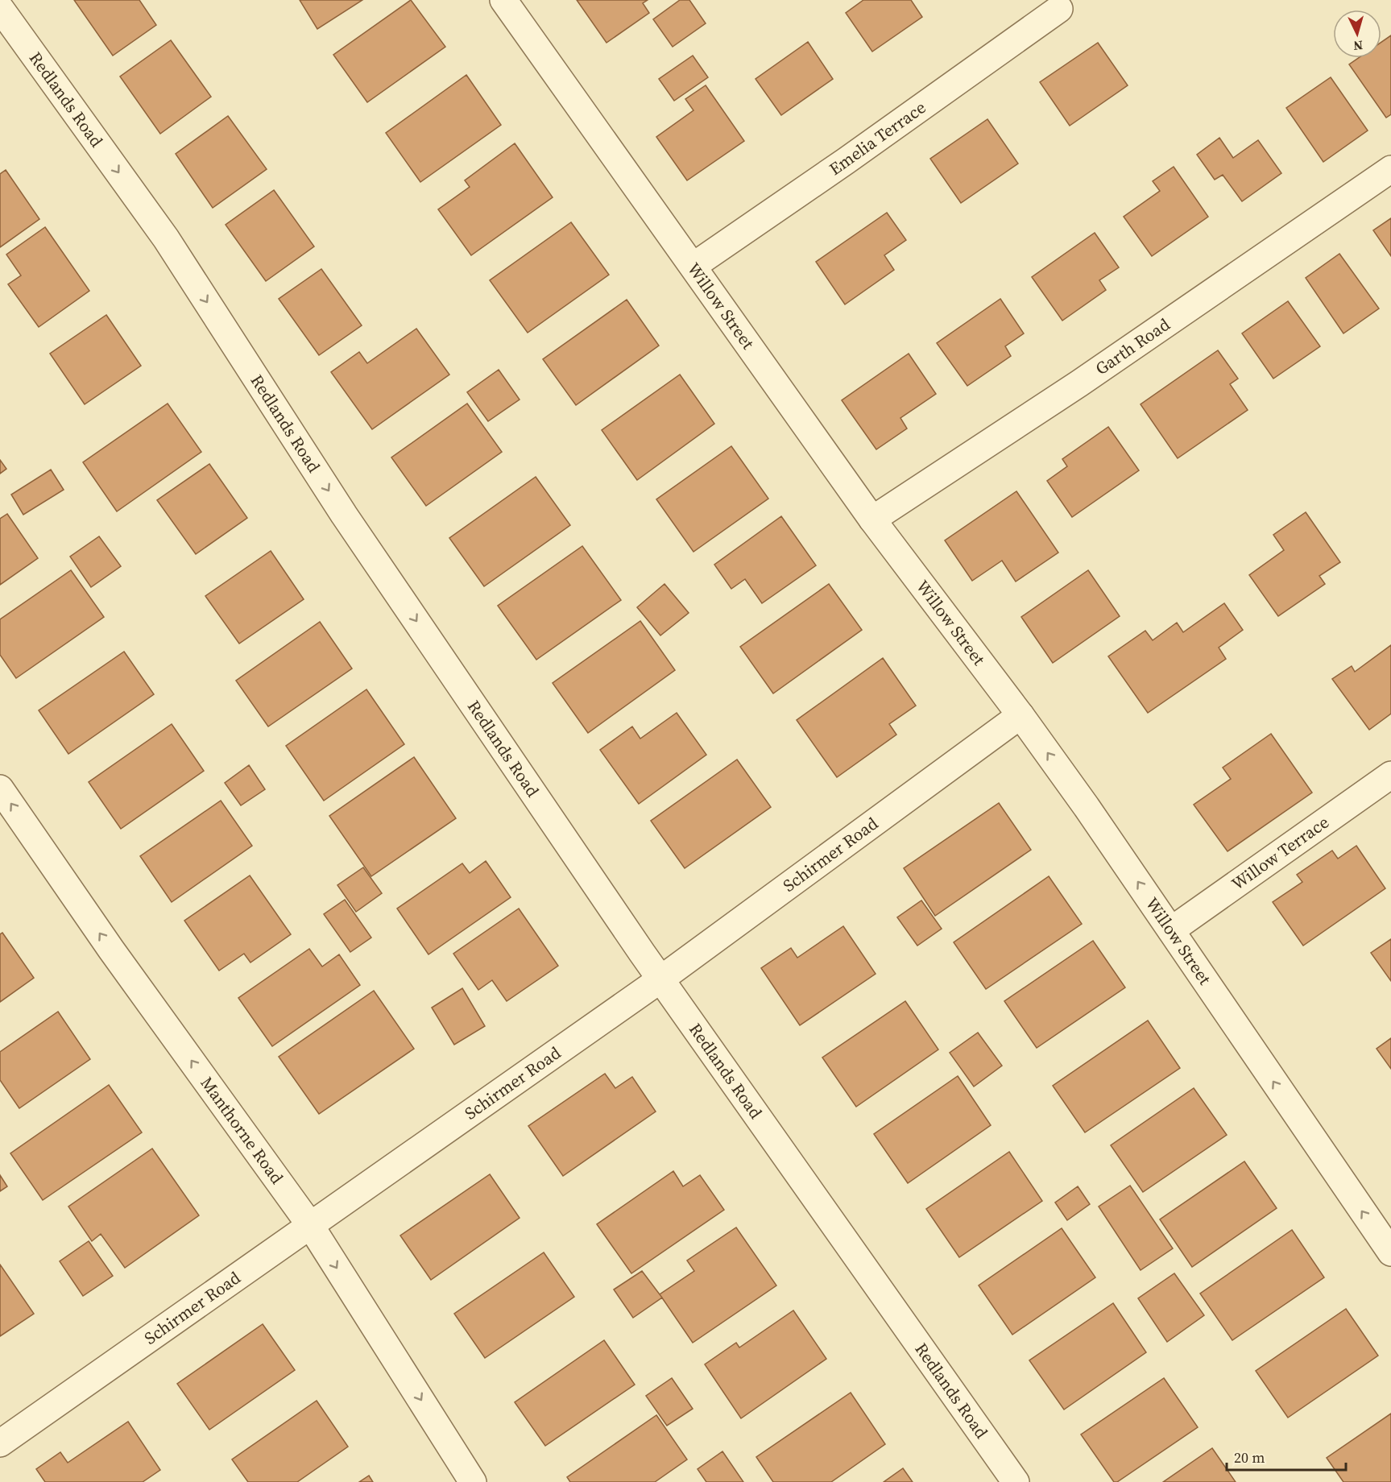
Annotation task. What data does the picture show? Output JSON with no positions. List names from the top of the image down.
{
  "streets": {
    "street": [
      "Redlands Road",
      "Emelia Terrace",
      "Willow Street",
      "Garth Road",
      "Willow Terrace",
      "Schirmer Road",
      "Manthorne Road"
    ]
  },
  "crossings": [
    ["Redlands Road", "Schirmer Road"],
    ["Emelia Terrace", "Willow Street"],
    ["Willow Street", "Garth Road"],
    ["Willow Street", "Willow Terrace"],
    ["Willow Street", "Schirmer Road"],
    ["Schirmer Road", "Manthorne Road"]
  ],
  "one_way": ["Redlands Road", "Willow Street"],
  "scale_bar": "20 m",
  "north": "bottom"
}
